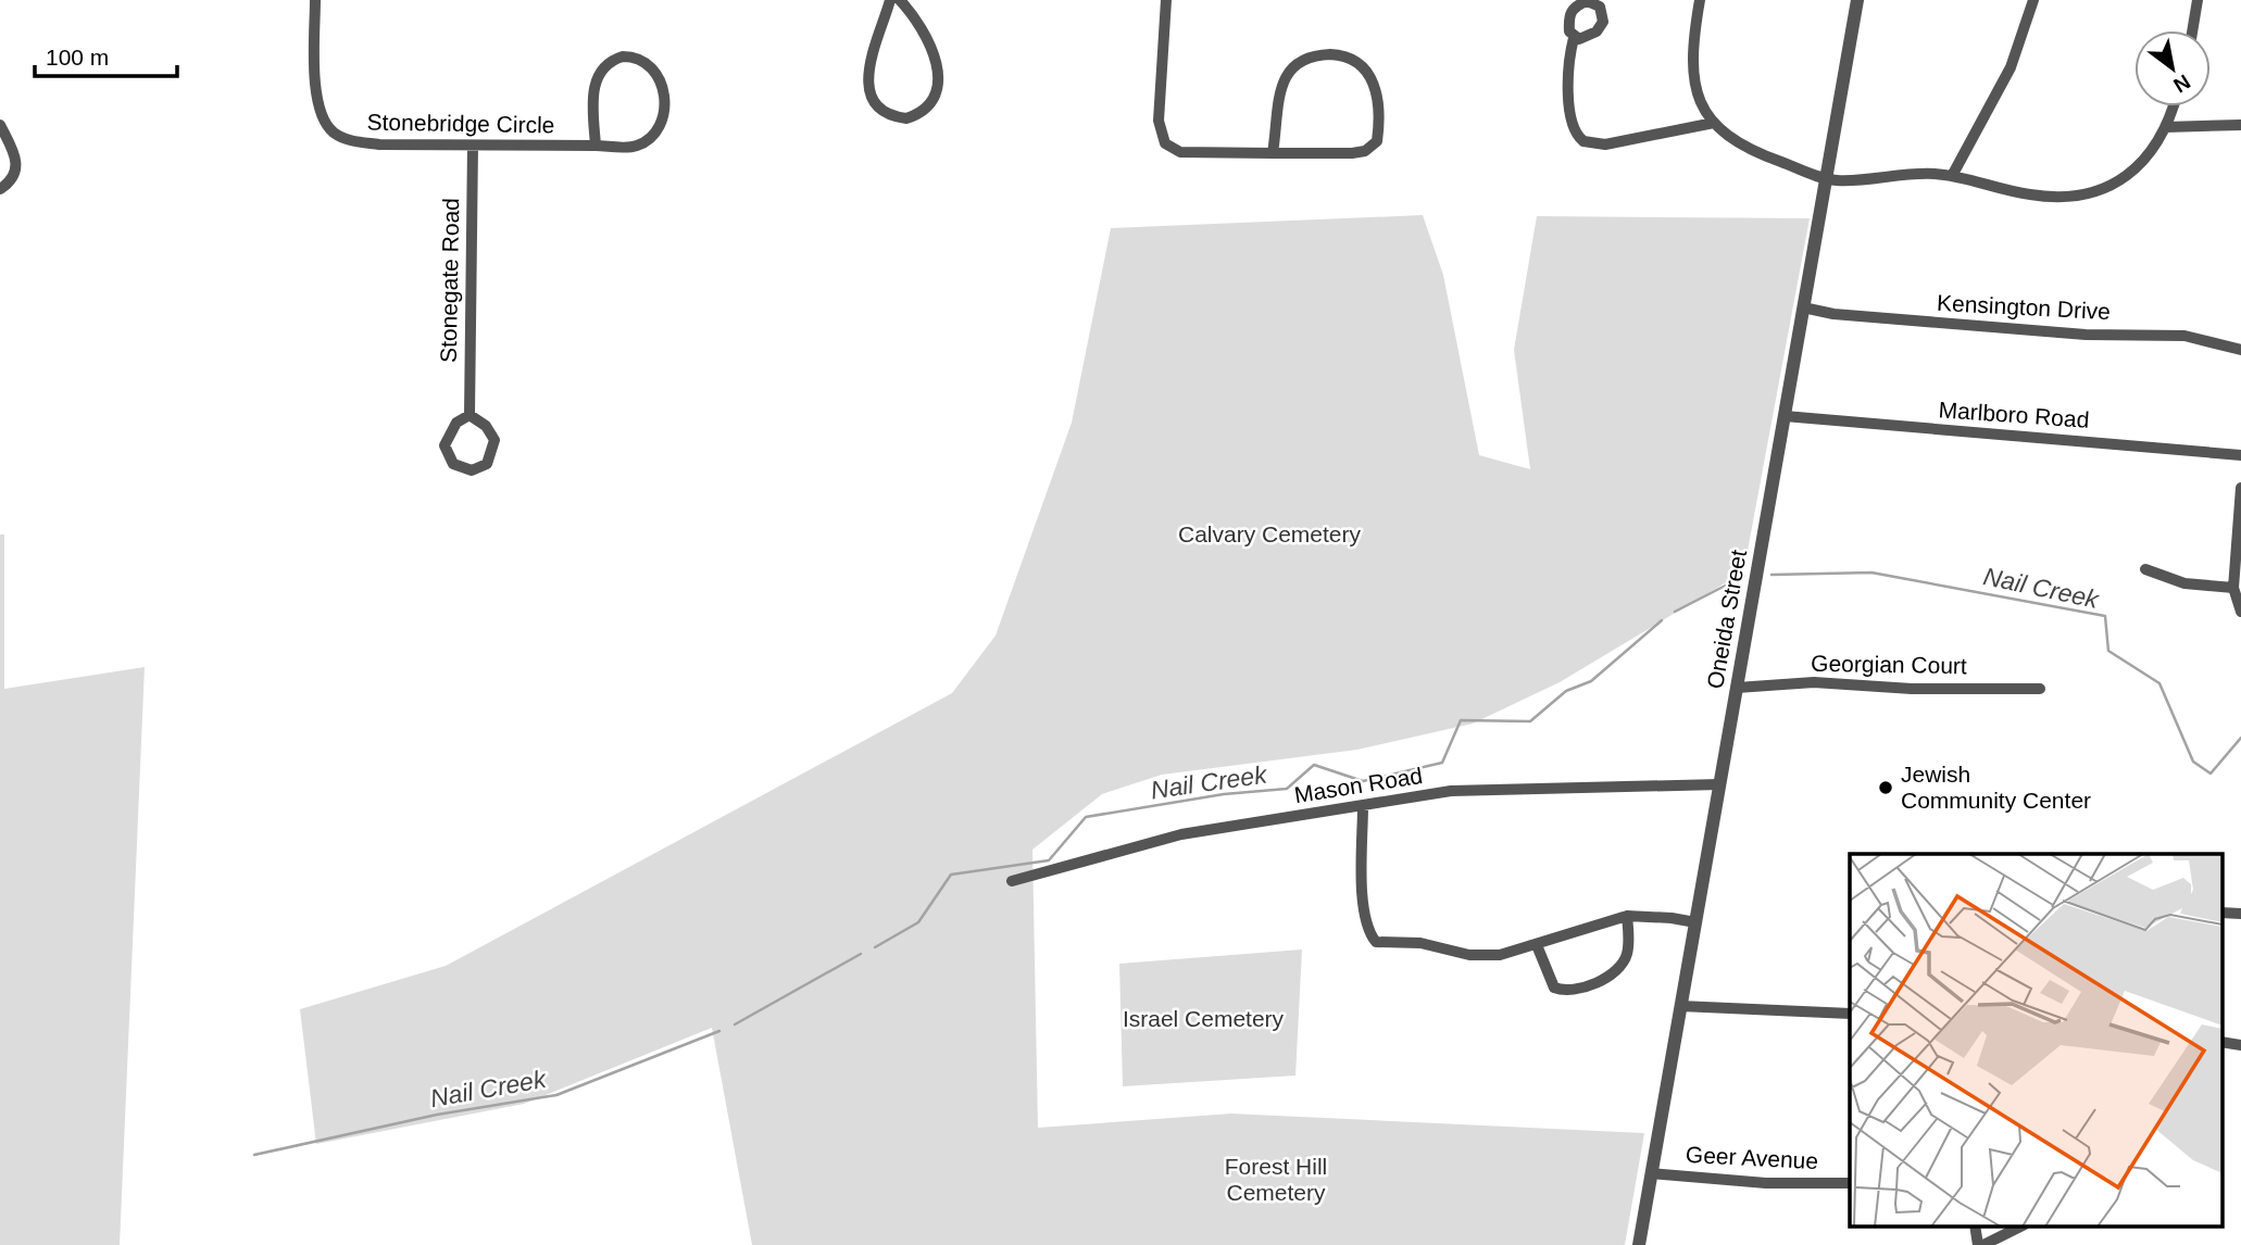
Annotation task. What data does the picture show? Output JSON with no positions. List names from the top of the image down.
{
  "streets": {
    "street": [
      "Stonebridge Circle",
      "Stonegate Road",
      "Kensington Drive",
      "Marlboro Road",
      "Oneida Street",
      "Georgian Court",
      "Mason Road",
      "Geer Avenue"
    ]
  },
  "crossings": [
    ["Stonebridge Circle", "Stonegate Road"],
    ["Kensington Drive", "Oneida Street"],
    ["Marlboro Road", "Oneida Street"],
    ["Oneida Street", "Georgian Court"],
    ["Oneida Street", "Mason Road"],
    ["Oneida Street", "Geer Avenue"]
  ],
  "water": ["Nail Creek"],
  "parks": ["Calvary Cemetery", "Israel Cemetery", "Forest Hill Cemetery"],
  "places": ["Jewish Community Center"],
  "scale_bar": "100 m",
  "north": "bottom right"
}
